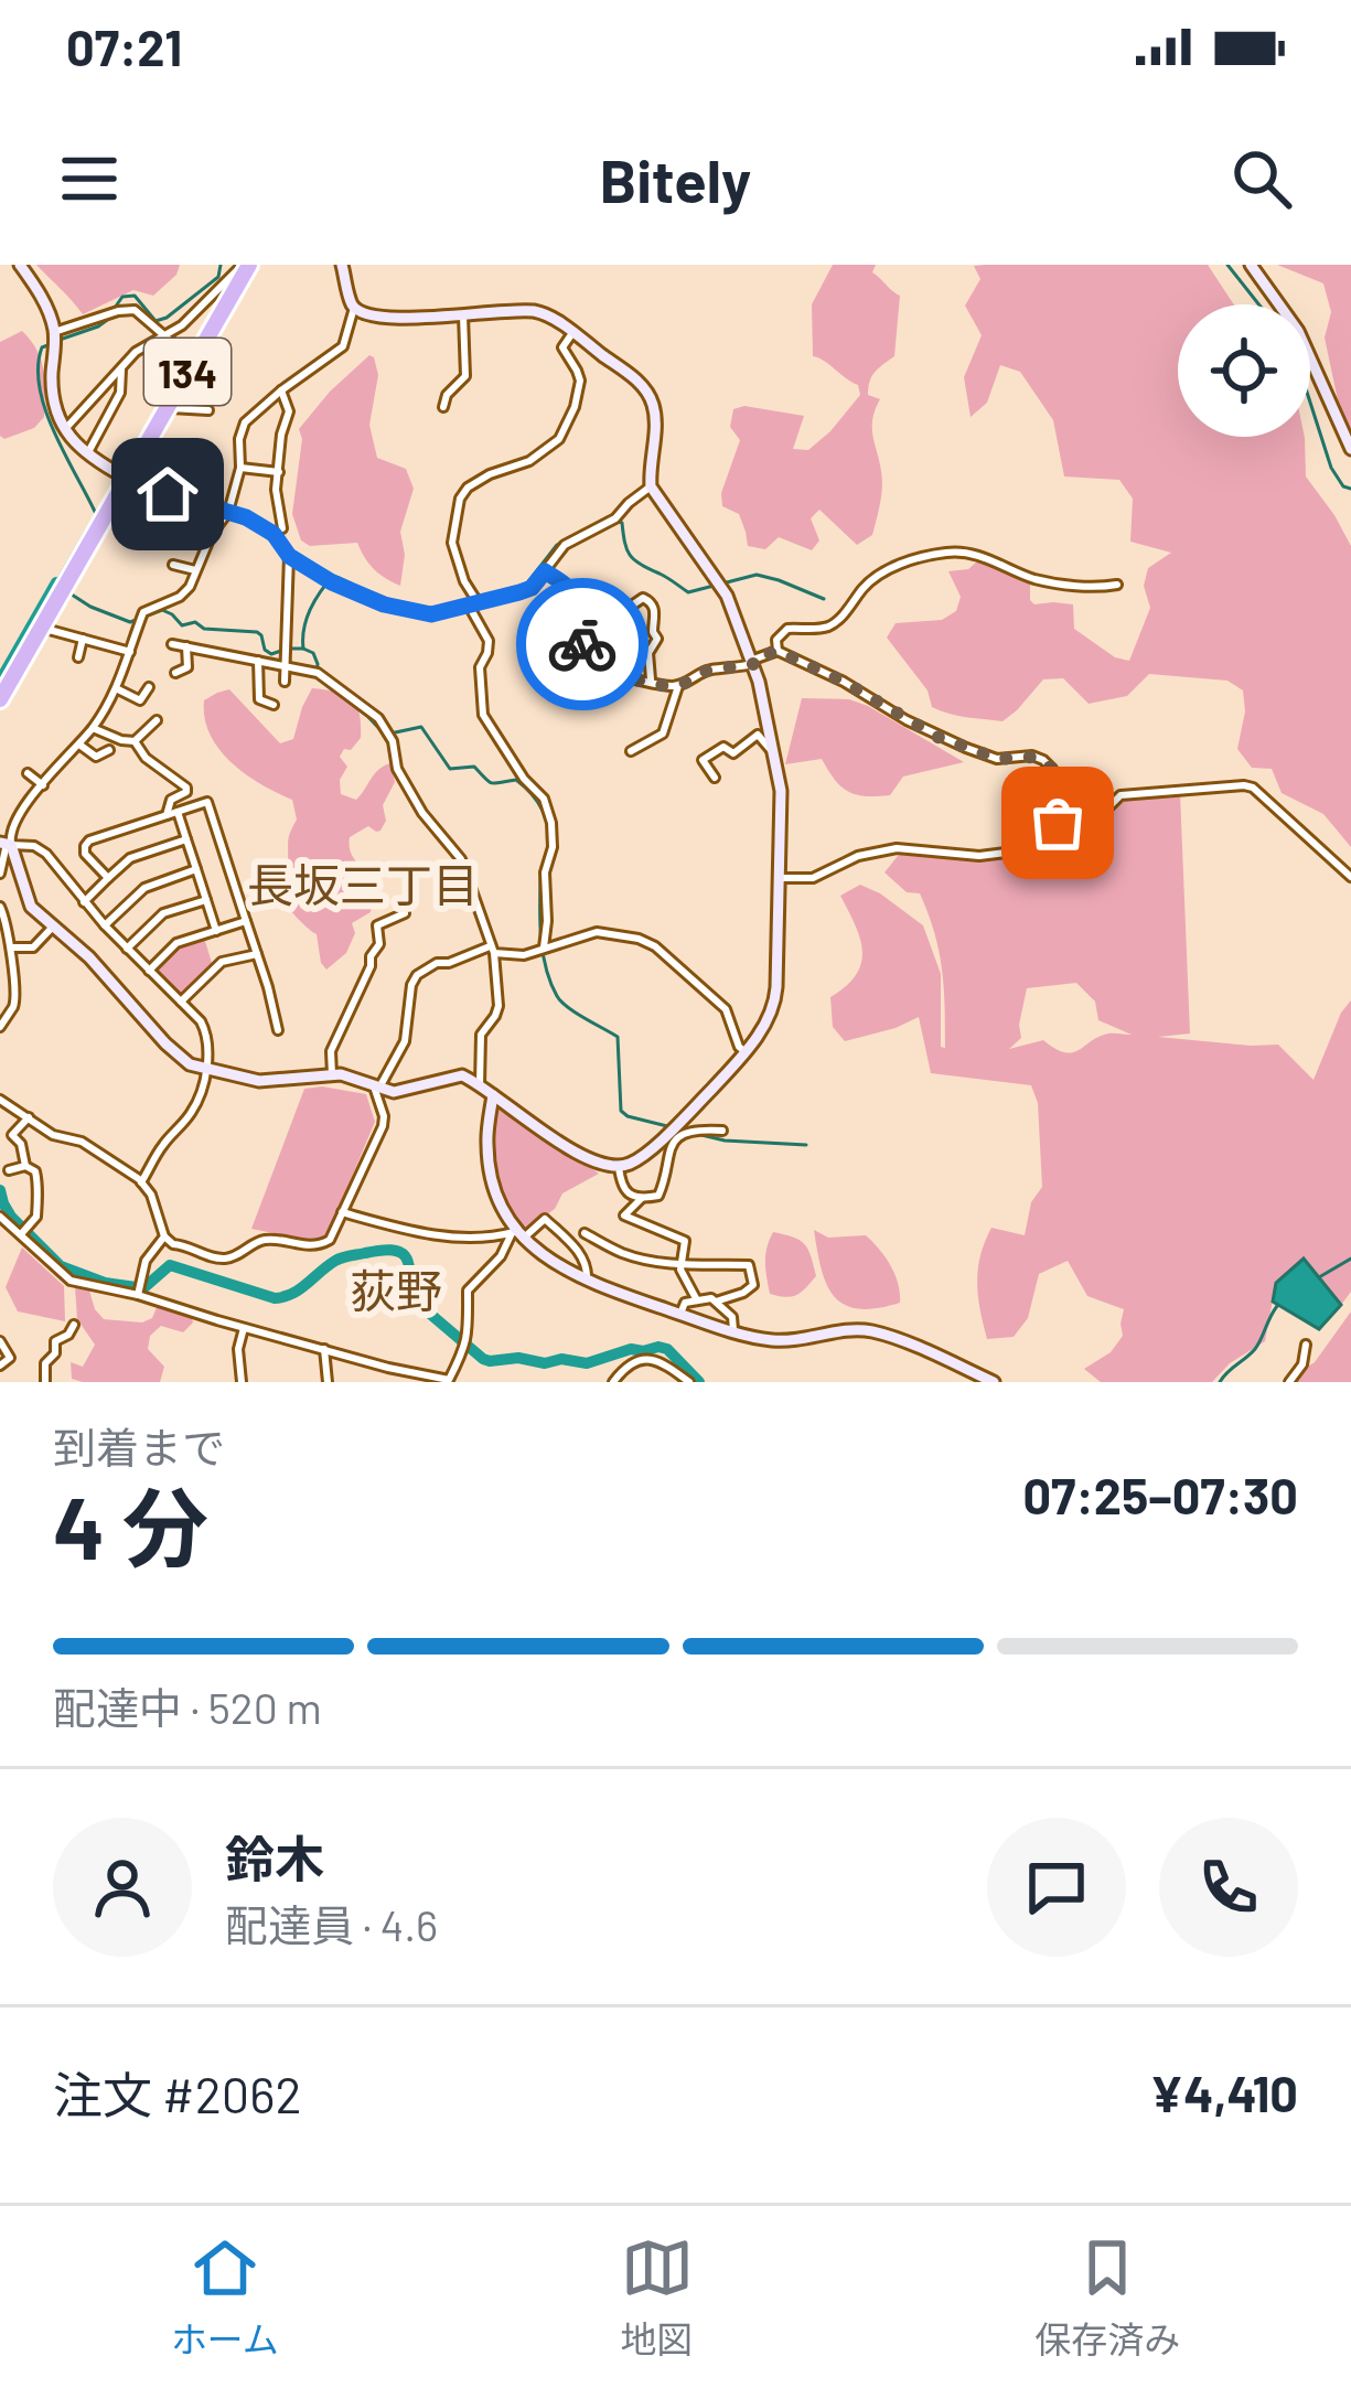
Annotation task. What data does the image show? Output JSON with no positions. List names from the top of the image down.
{
  "streets": {
    "highway": ["134"]
  },
  "districts": ["長坂三丁目", "荻野"],
  "page": {
    "status": "07:21",
    "header": "Bitely",
    "heading": ["4 分", "到着まで", "07:25–07:30"],
    "panel": [
      "鈴木",
      "配達員 · 4.6",
      "注文 #2062",
      "¥4,410"
    ],
    "bar": "配達中 · 520 m",
    "tabs": ["ホーム", "地図", "保存済み"]
  }
}
